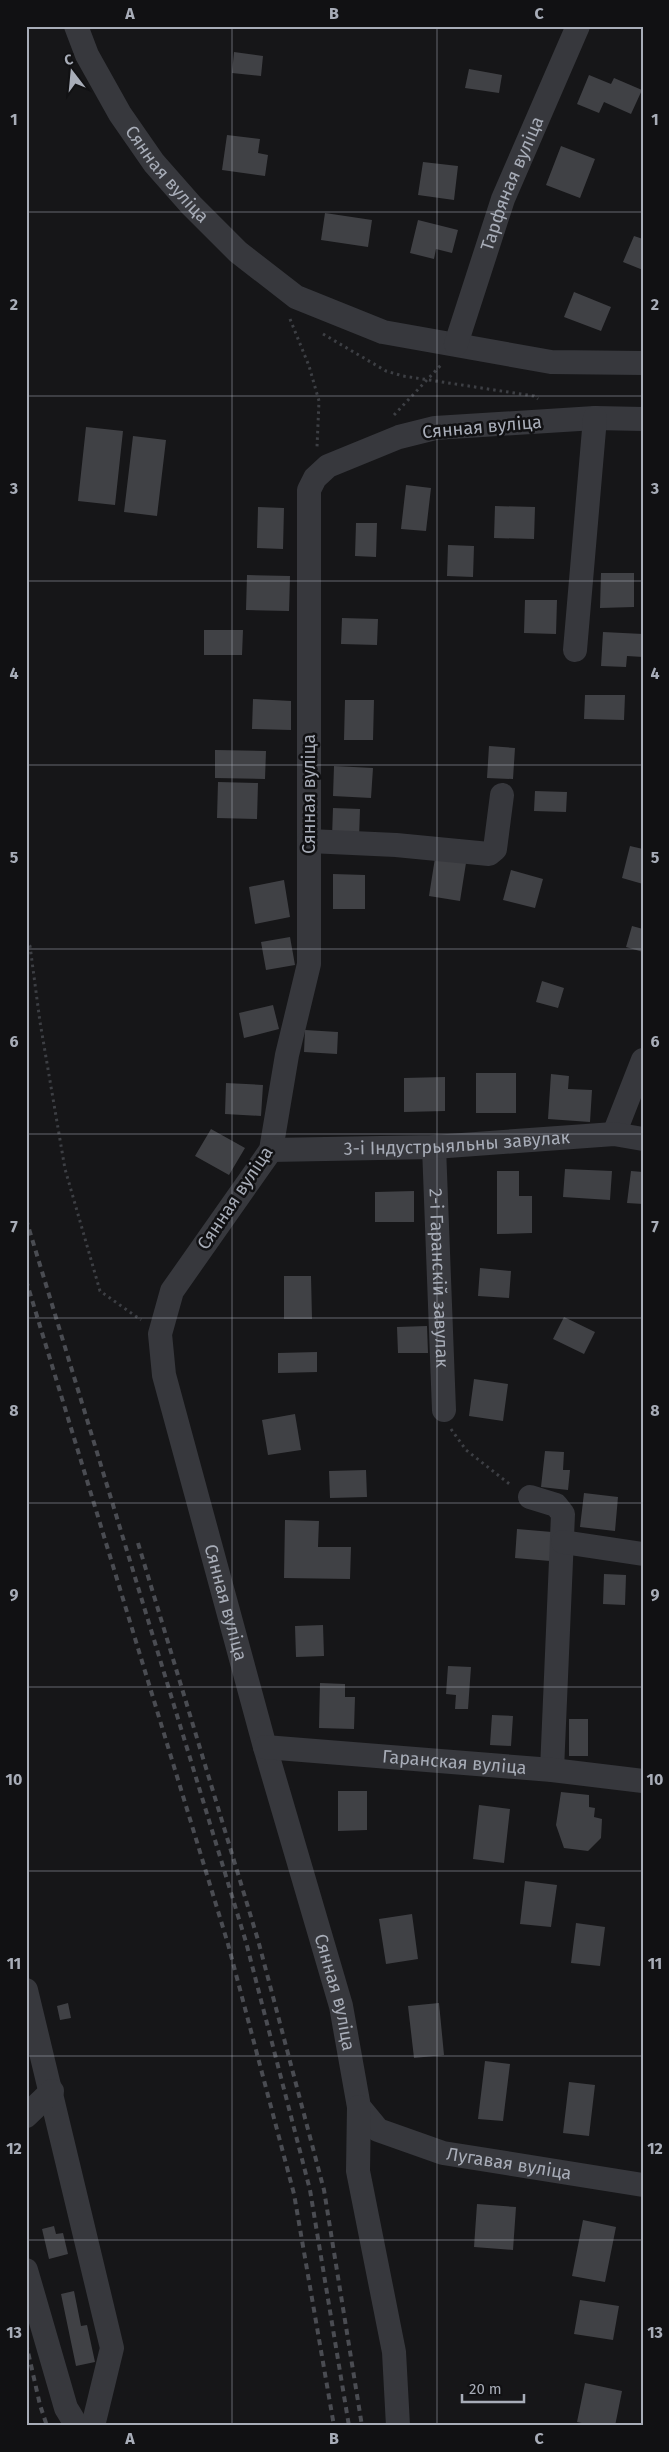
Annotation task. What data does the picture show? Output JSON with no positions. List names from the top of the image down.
{
  "streets": {
    "street": [
      "Сянная вуліца",
      "Тарфяная вуліца",
      "3-і Індустрыяльны завулак",
      "2-і Гаранскій завулак",
      "Гаранская вуліца",
      "Лугавая вуліца"
    ]
  },
  "crossings": [
    ["Сянная вуліца", "Тарфяная вуліца"],
    ["Сянная вуліца", "3-і Індустрыяльны завулак"],
    ["Сянная вуліца", "Гаранская вуліца"],
    ["Сянная вуліца", "Лугавая вуліца"],
    ["3-і Індустрыяльны завулак", "2-і Гаранскій завулак"]
  ],
  "scale_bar": "20 m",
  "north": "top",
  "grid": {
    "columns": ["A", "B", "C"],
    "rows": [
      "1",
      "2",
      "3",
      "4",
      "5",
      "6",
      "7",
      "8",
      "9",
      "10",
      "11",
      "12",
      "13"
    ]
  }
}
